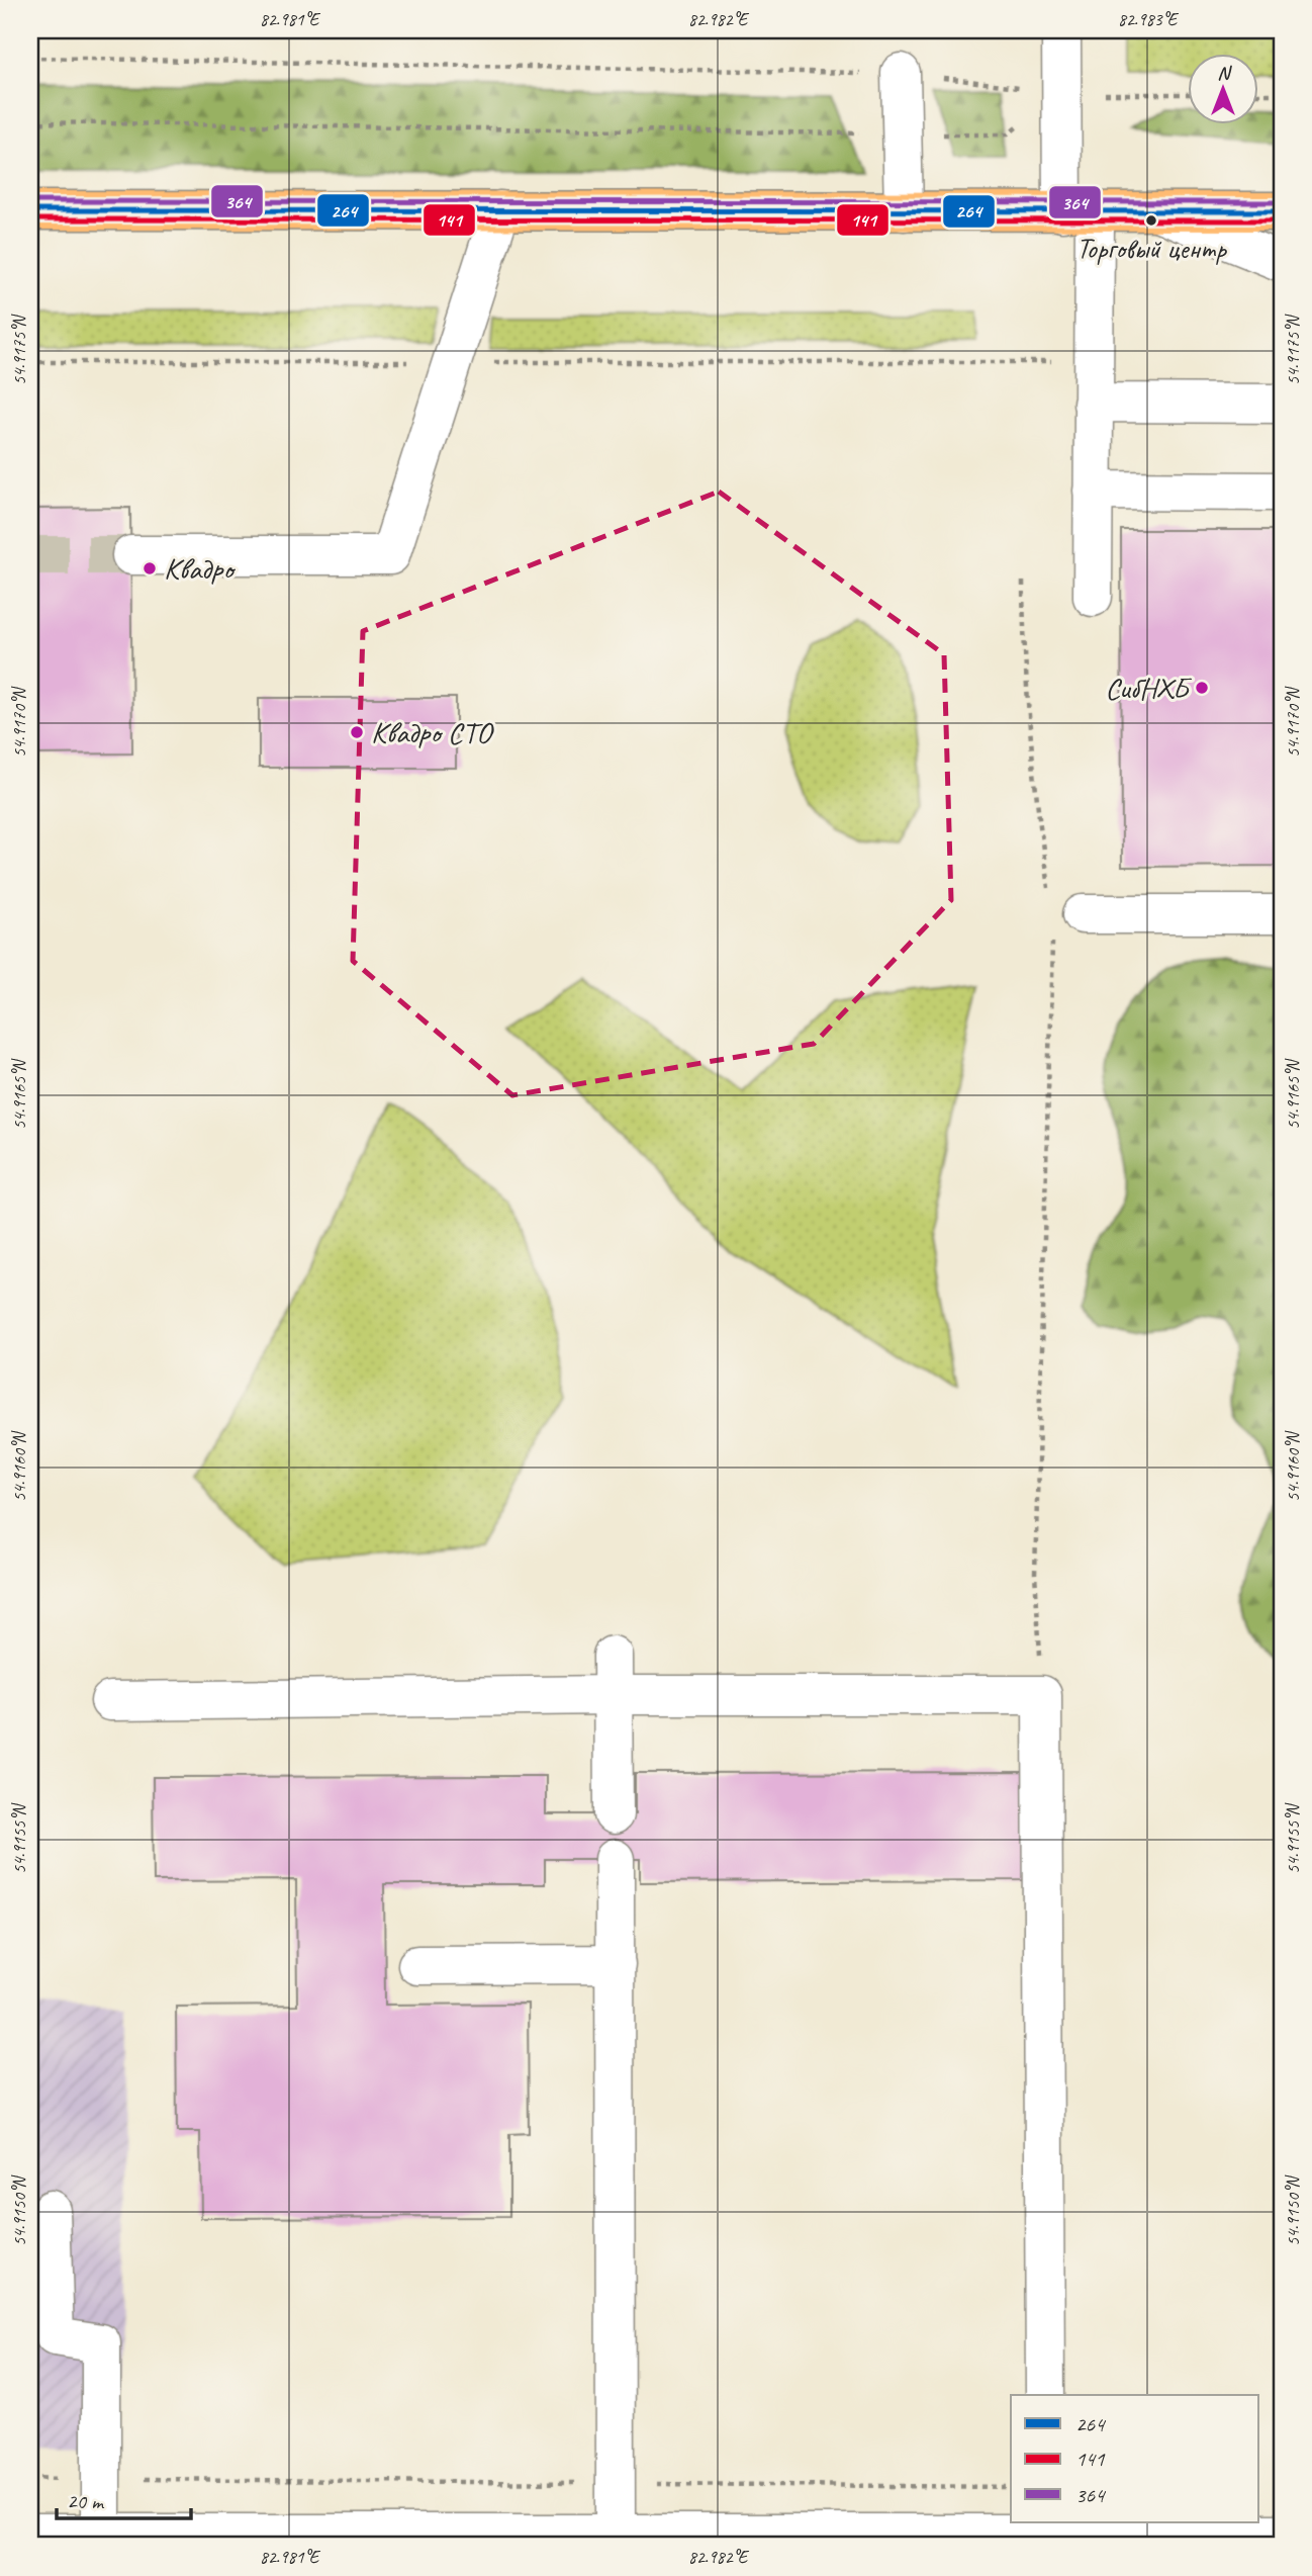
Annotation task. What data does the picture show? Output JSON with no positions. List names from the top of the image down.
{
  "places": [
    "Торговый центр",
    "Квадро",
    "СибНХБ",
    "Квадро СТО"
  ],
  "lines": ["transit line 364", "transit line 264", "transit line 141"],
  "legend": ["264", "141", "364"],
  "scale_bar": "20 m",
  "north": "top",
  "coordinates": [
    "82.981°E",
    "82.982°E",
    "82.983°E",
    "54.9175°N",
    "54.9170°N",
    "54.9165°N",
    "54.9160°N",
    "54.9155°N",
    "54.9150°N"
  ]
}
